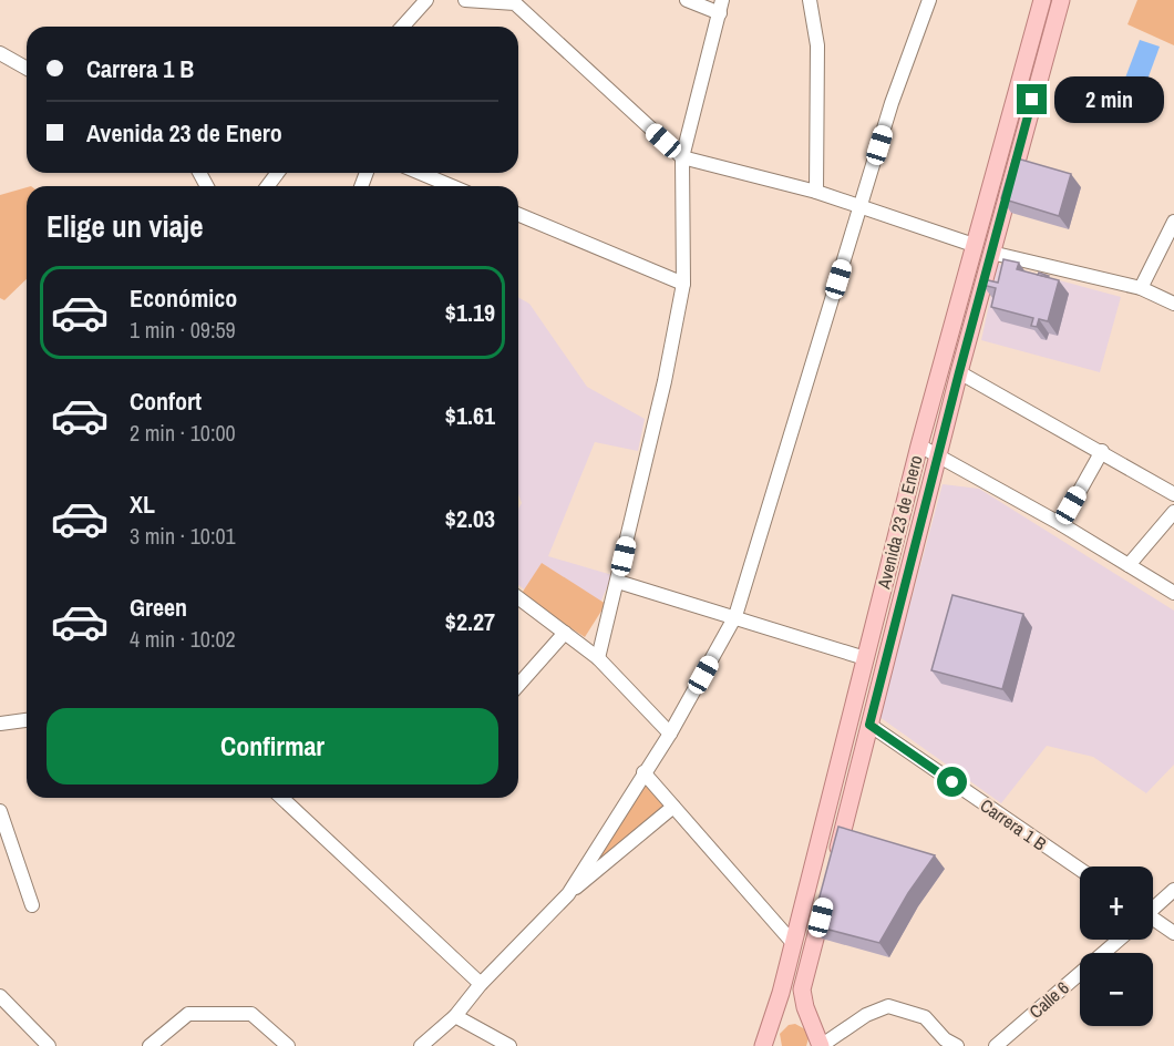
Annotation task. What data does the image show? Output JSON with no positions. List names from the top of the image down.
{
  "streets": {
    "main road": ["Avenida 23 de Enero"],
    "street": ["Carrera 1 B", "Calle 6"]
  },
  "crossings": [
    ["Avenida 23 de Enero", "Carrera 1 B"]
  ],
  "page": {
    "banner": ["Carrera 1 B", "Avenida 23 de Enero"],
    "bubble": "2 min",
    "heading": "Elige un viaje",
    "list": [
      {
        "name": "Económico",
        "note": "1 min · 09:59",
        "value": "$1.19"
      },
      {
        "name": "Confort",
        "note": "2 min · 10:00",
        "value": "$1.61"
      },
      {
        "name": "XL",
        "note": "3 min · 10:01",
        "value": "$2.03"
      },
      {
        "name": "Green",
        "note": "4 min · 10:02",
        "value": "$2.27"
      }
    ],
    "buttons": "Confirmar",
    "map_buttons": ["+", "−"]
  }
}
